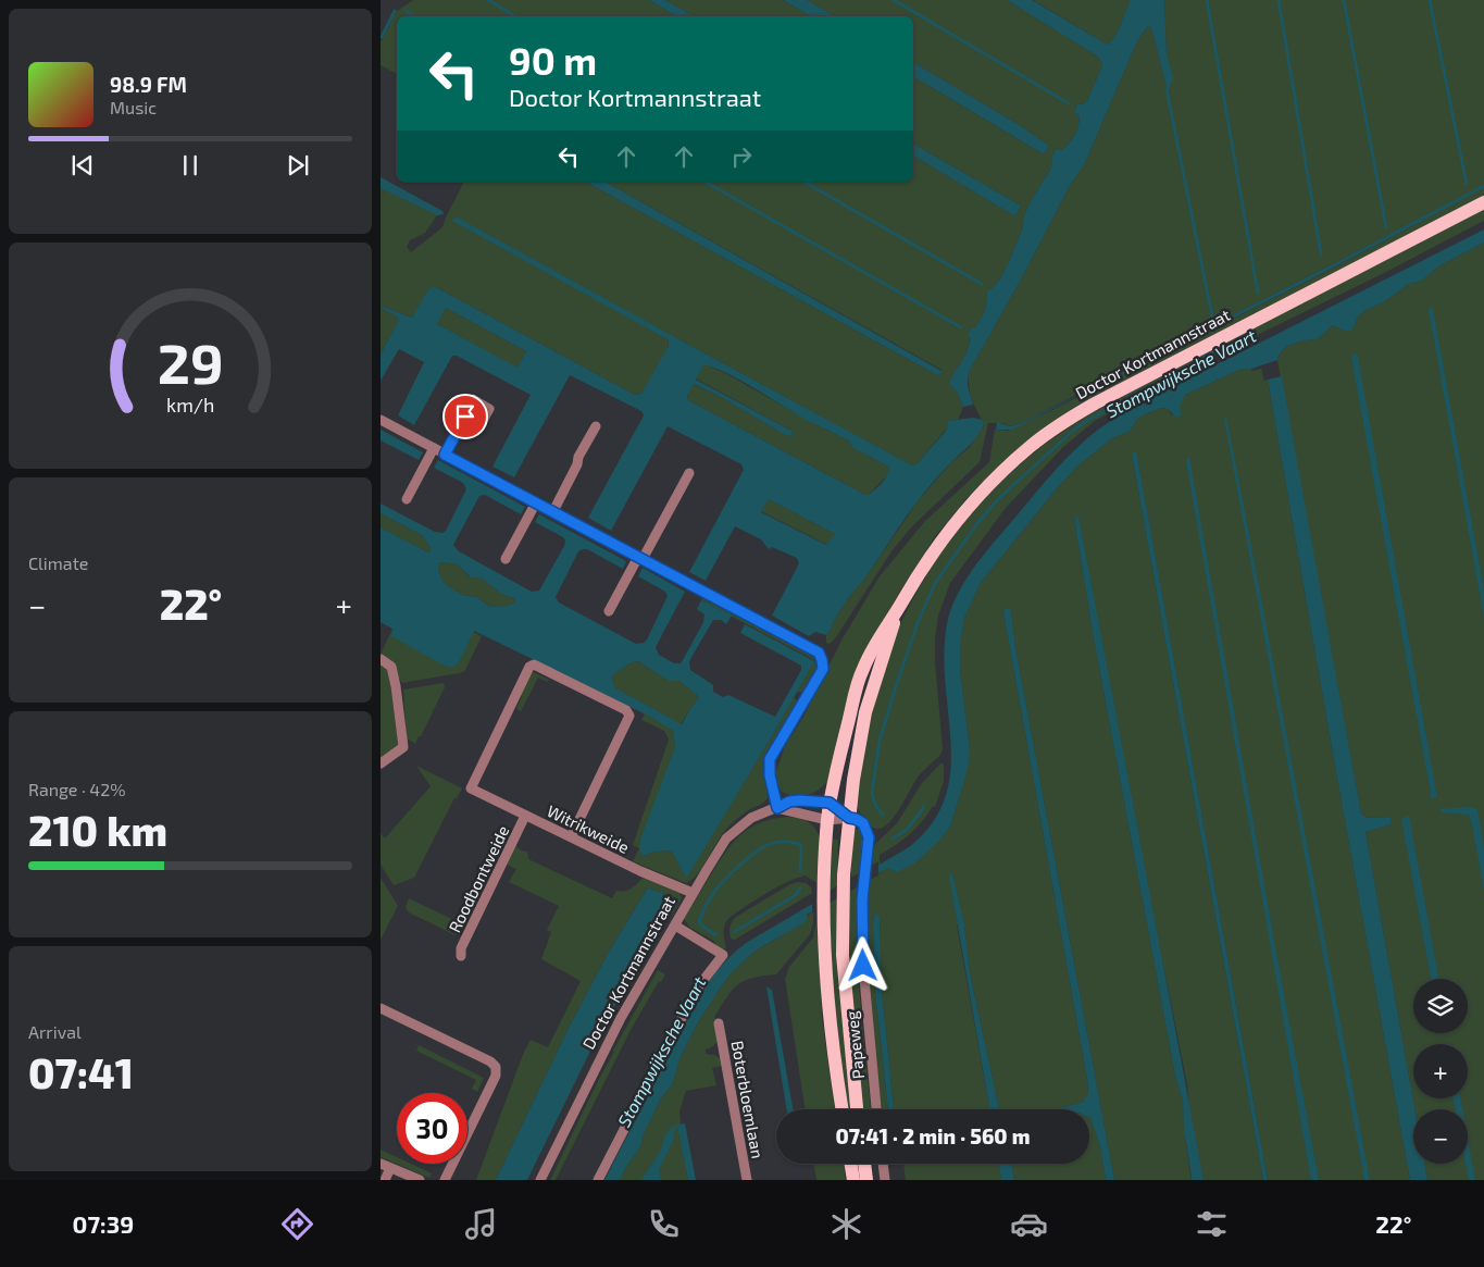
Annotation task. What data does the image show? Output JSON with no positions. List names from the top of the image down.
{
  "streets": {
    "main road": ["Doctor Kortmannstraat"],
    "street": [
      "Witrikweide",
      "Roodbontweide",
      "Papeweg",
      "Boterbloemlaan"
    ]
  },
  "crossings": [
    ["Doctor Kortmannstraat", "Witrikweide"],
    ["Doctor Kortmannstraat", "Papeweg"],
    ["Witrikweide", "Roodbontweide"]
  ],
  "water": ["Stompwijksche Vaart"],
  "page": {
    "turn": ["90 m", "Doctor Kortmannstraat"],
    "song": ["98.9 FM", "Music"],
    "tile": [
      "Climate",
      ["Range · 42%", "210 km"],
      ["Arrival", "07:41"]
    ],
    "heat": ["−", "22°", "+"],
    "map_buttons": ["+", "−"],
    "limit": "30",
    "trip": "07:41 · 2 min · 560 m",
    "tabs": ["07:39", "22°"],
    "gauge": ["29", "km/h"]
  }
}
